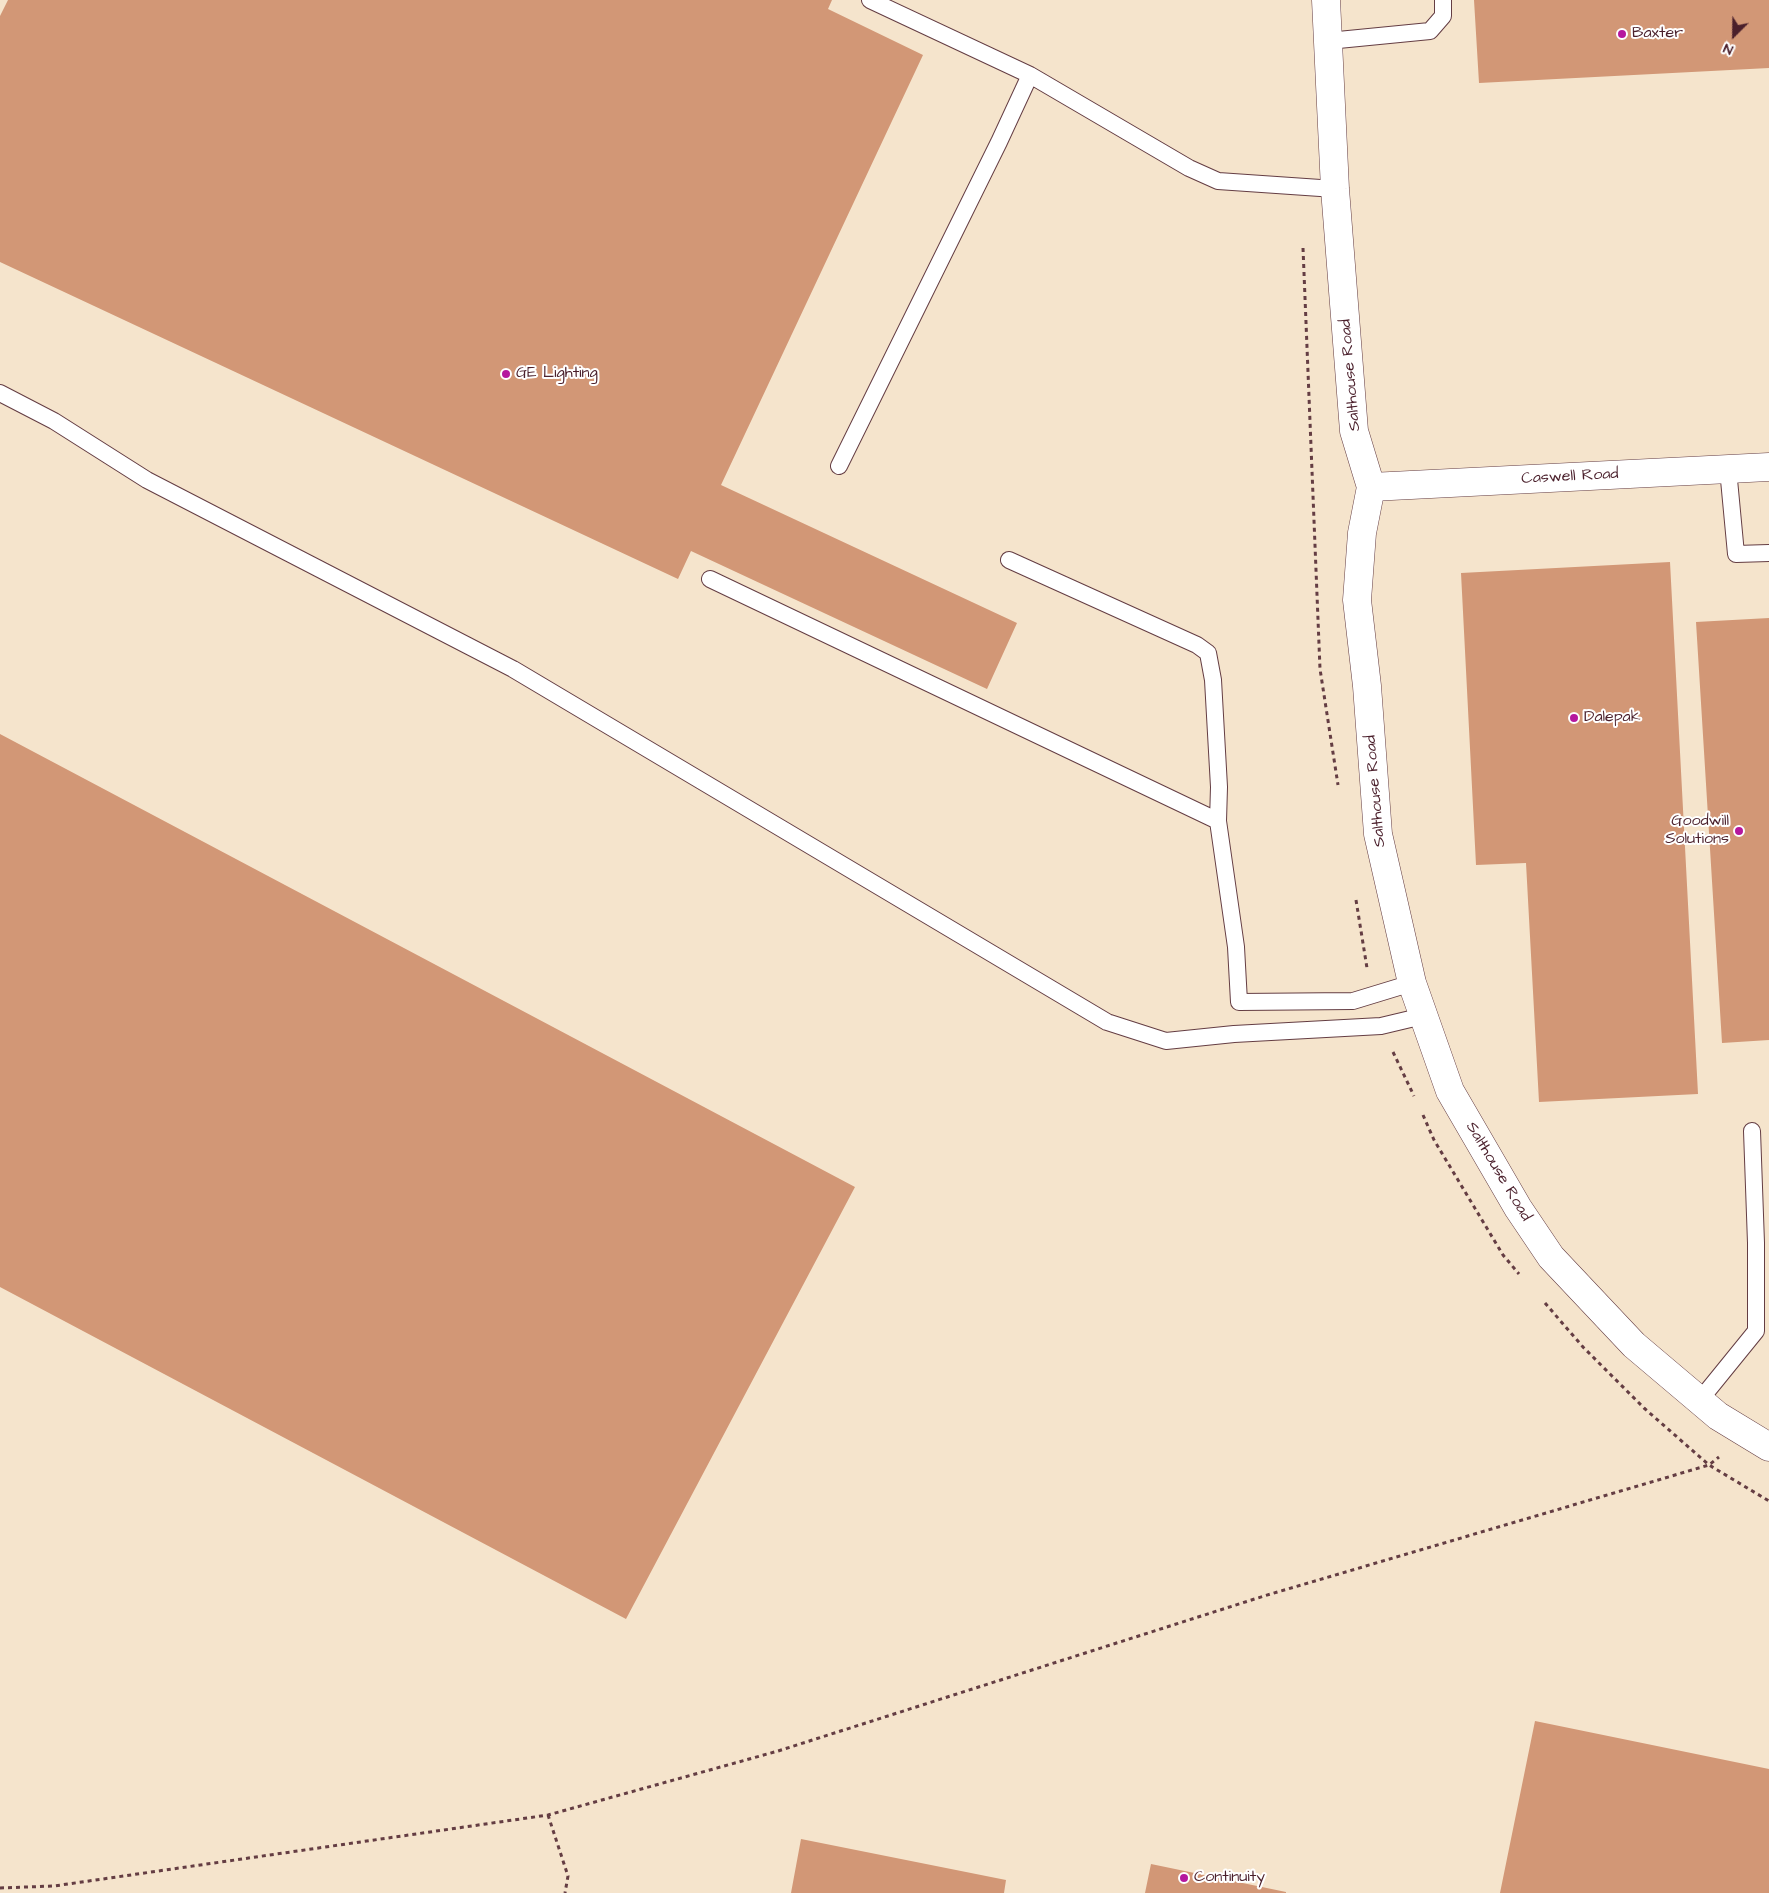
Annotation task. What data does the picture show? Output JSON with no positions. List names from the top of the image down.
{
  "streets": {
    "street": ["Salthouse Road", "Caswell Road"]
  },
  "crossings": [
    ["Salthouse Road", "Caswell Road"]
  ],
  "places": [
    "Baxter",
    "GE Lighting",
    "Dalepak",
    "Goodwill Solutions",
    "Continuity"
  ],
  "north": "bottom left"
}
